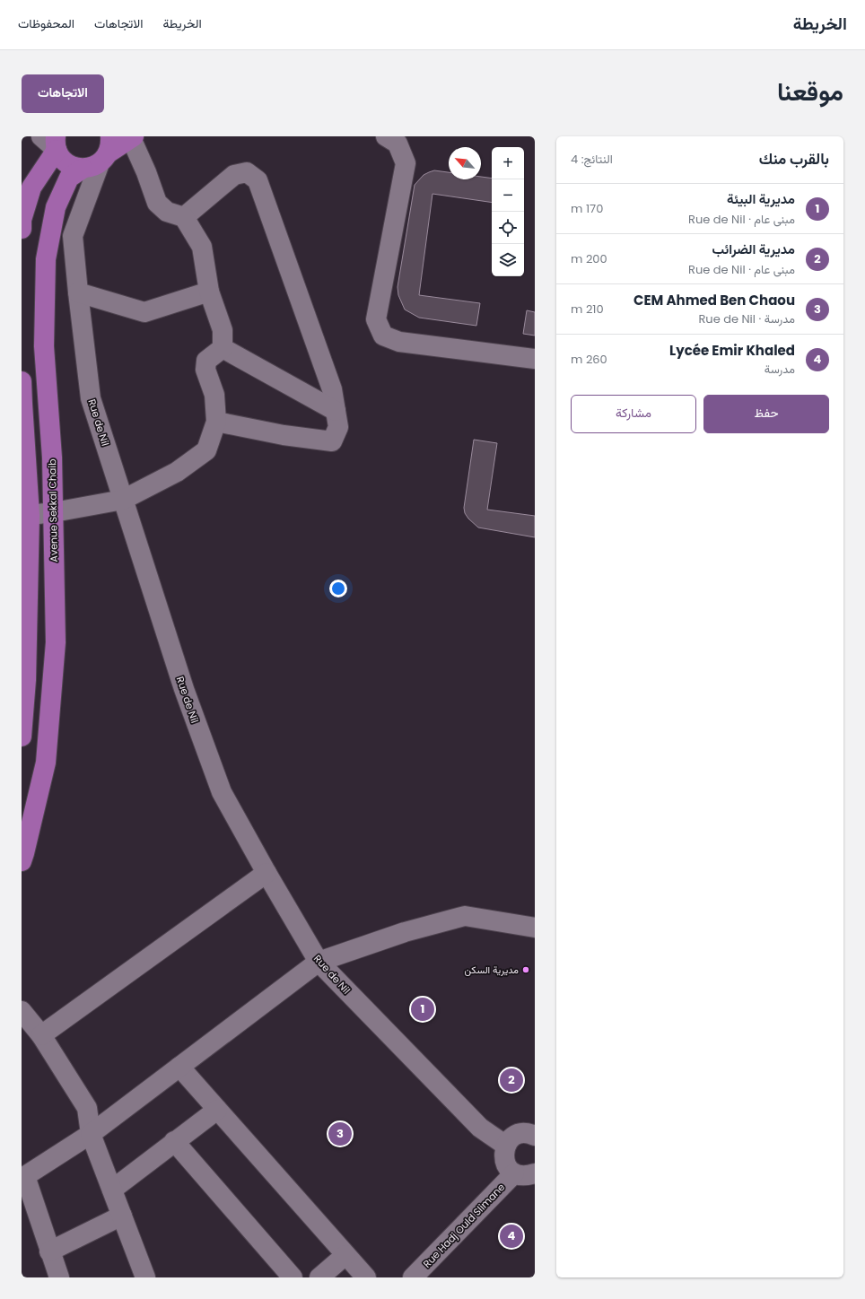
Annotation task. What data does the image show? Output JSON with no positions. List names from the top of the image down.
{
  "streets": {
    "main road": ["Avenue Sekkal Chaib"],
    "street": ["Rue de Nil", "Rue Hadj Ould Slimane"]
  },
  "crossings": [
    ["Rue de Nil", "Avenue Sekkal Chaib"]
  ],
  "places": ["مديرية السكن"],
  "north": "top left",
  "page": {
    "header": "الخريطة",
    "nav": ["الخريطة", "الاتجاهات", "المحفوظات"],
    "title": "موقعنا",
    "buttons": [
      "الاتجاهات",
      ["حفظ", "مشاركة"]
    ],
    "heading": ["بالقرب منك", "النتائج: 4"],
    "map_buttons": ["+", "−"],
    "list": [
      {
        "mark": "1",
        "name": "مديرية البيئة",
        "note": "مبنى عام · Rue de Nil",
        "value": "170 m"
      },
      {
        "mark": "2",
        "name": "مديرية الضرائب",
        "note": "مبنى عام · Rue de Nil",
        "value": "200 m"
      },
      {
        "mark": "3",
        "name": "CEM Ahmed Ben Chaou",
        "note": "مدرسة · Rue de Nil",
        "value": "210 m"
      },
      {
        "mark": "4",
        "name": "Lycée Emir Khaled",
        "note": "مدرسة",
        "value": "260 m"
      }
    ],
    "pins": [
      "1",
      "2",
      "3",
      "4"
    ]
  }
}
